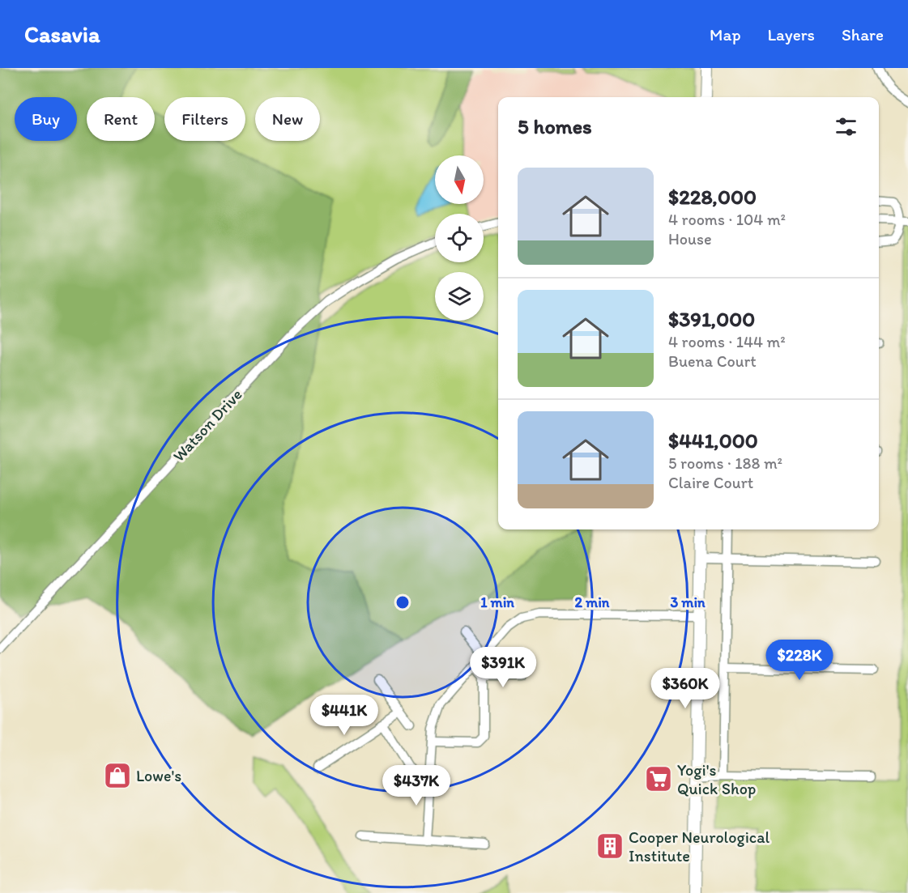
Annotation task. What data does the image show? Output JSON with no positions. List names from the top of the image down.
{
  "streets": {
    "street": ["Watson Drive"]
  },
  "places": {
    "shop": ["Lowe's"],
    "supermarket": ["Yogi's Quick Shop"],
    "building": ["Cooper Neurological Institute"]
  },
  "north": "bottom",
  "page": {
    "header": "Casavia",
    "nav": ["Map", "Layers", "Share"],
    "chip": [
      "Buy",
      "Rent",
      "Filters",
      "New"
    ],
    "heading": "5 homes",
    "list": [
      {
        "name": "$228,000",
        "note": "4 rooms · 104 m² · House"
      },
      {
        "name": "$391,000",
        "note": "4 rooms · 144 m² · Buena Court"
      },
      {
        "name": "$441,000",
        "note": "5 rooms · 188 m² · Claire Court"
      }
    ],
    "price": [
      "$228K",
      "$391K",
      "$360K",
      "$441K",
      "$437K"
    ]
  },
  "rings": ["1 min", "2 min", "3 min"]
}
